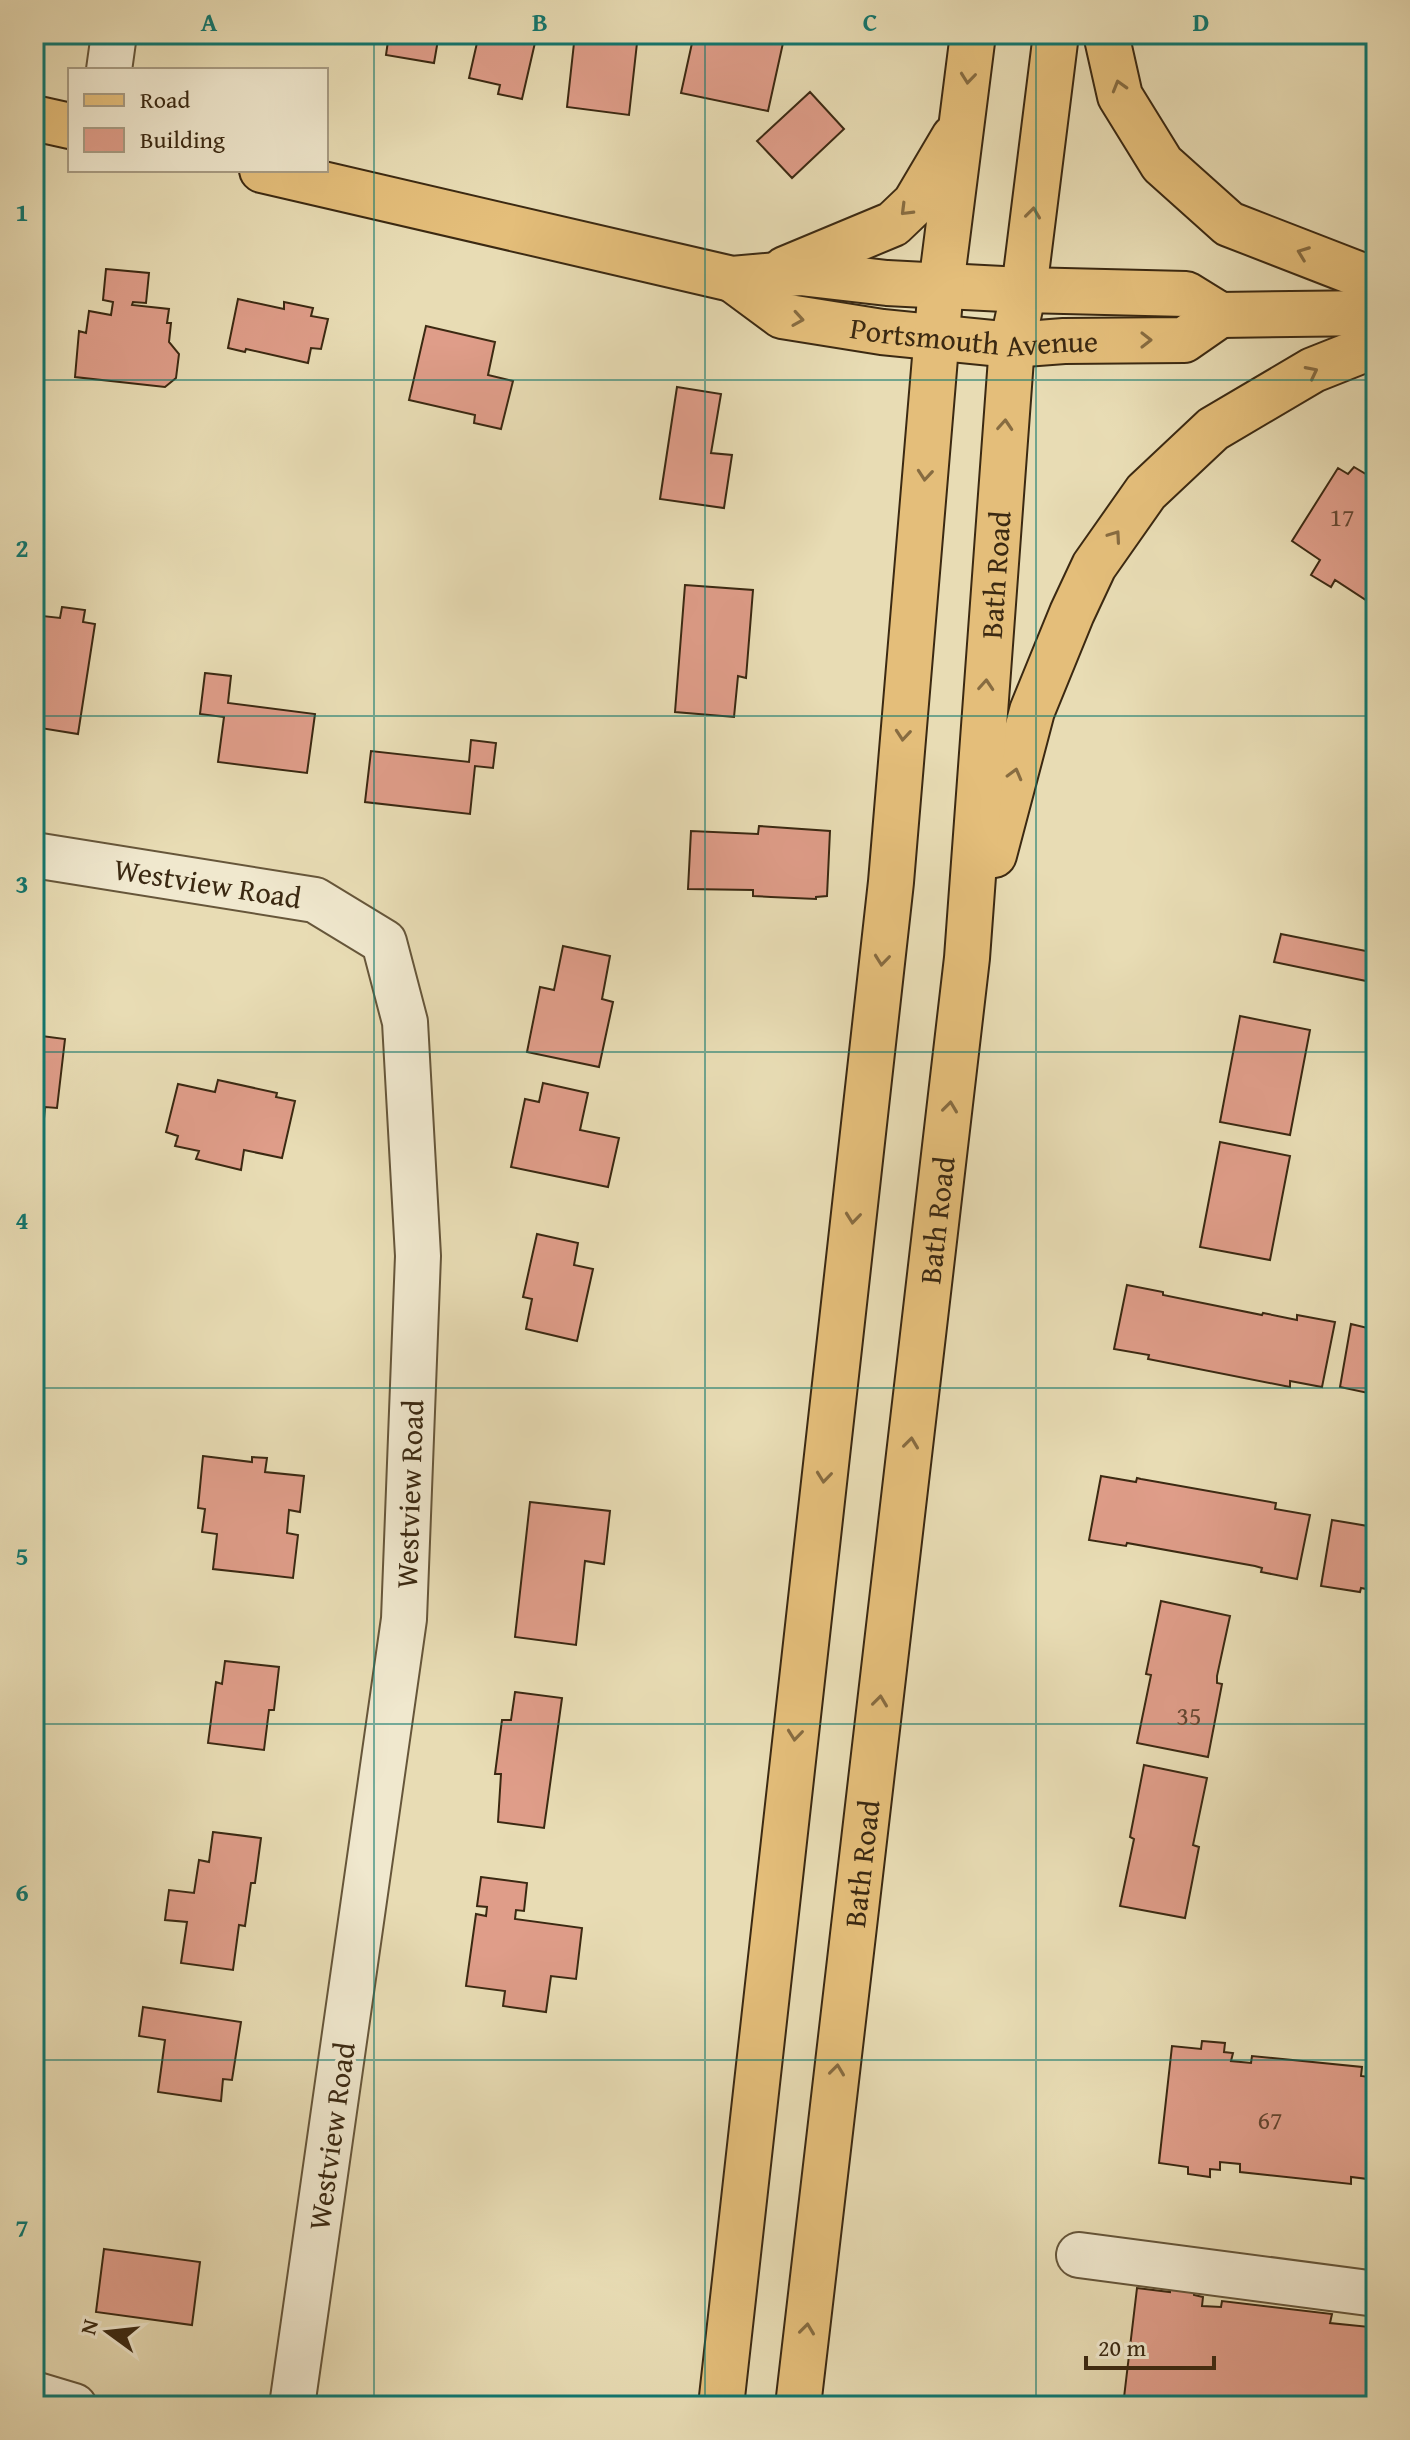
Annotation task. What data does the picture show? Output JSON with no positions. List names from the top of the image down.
{
  "streets": {
    "main road": ["Portsmouth Avenue", "Bath Road"],
    "street": ["Westview Road"]
  },
  "crossings": [
    ["Portsmouth Avenue", "Bath Road"]
  ],
  "house_numbers": ["17", "35", "67"],
  "legend": ["Road", "Building"],
  "scale_bar": "20 m",
  "north": "left",
  "grid": {
    "columns": [
      "A",
      "B",
      "C",
      "D"
    ],
    "rows": [
      "1",
      "2",
      "3",
      "4",
      "5",
      "6",
      "7"
    ]
  }
}
